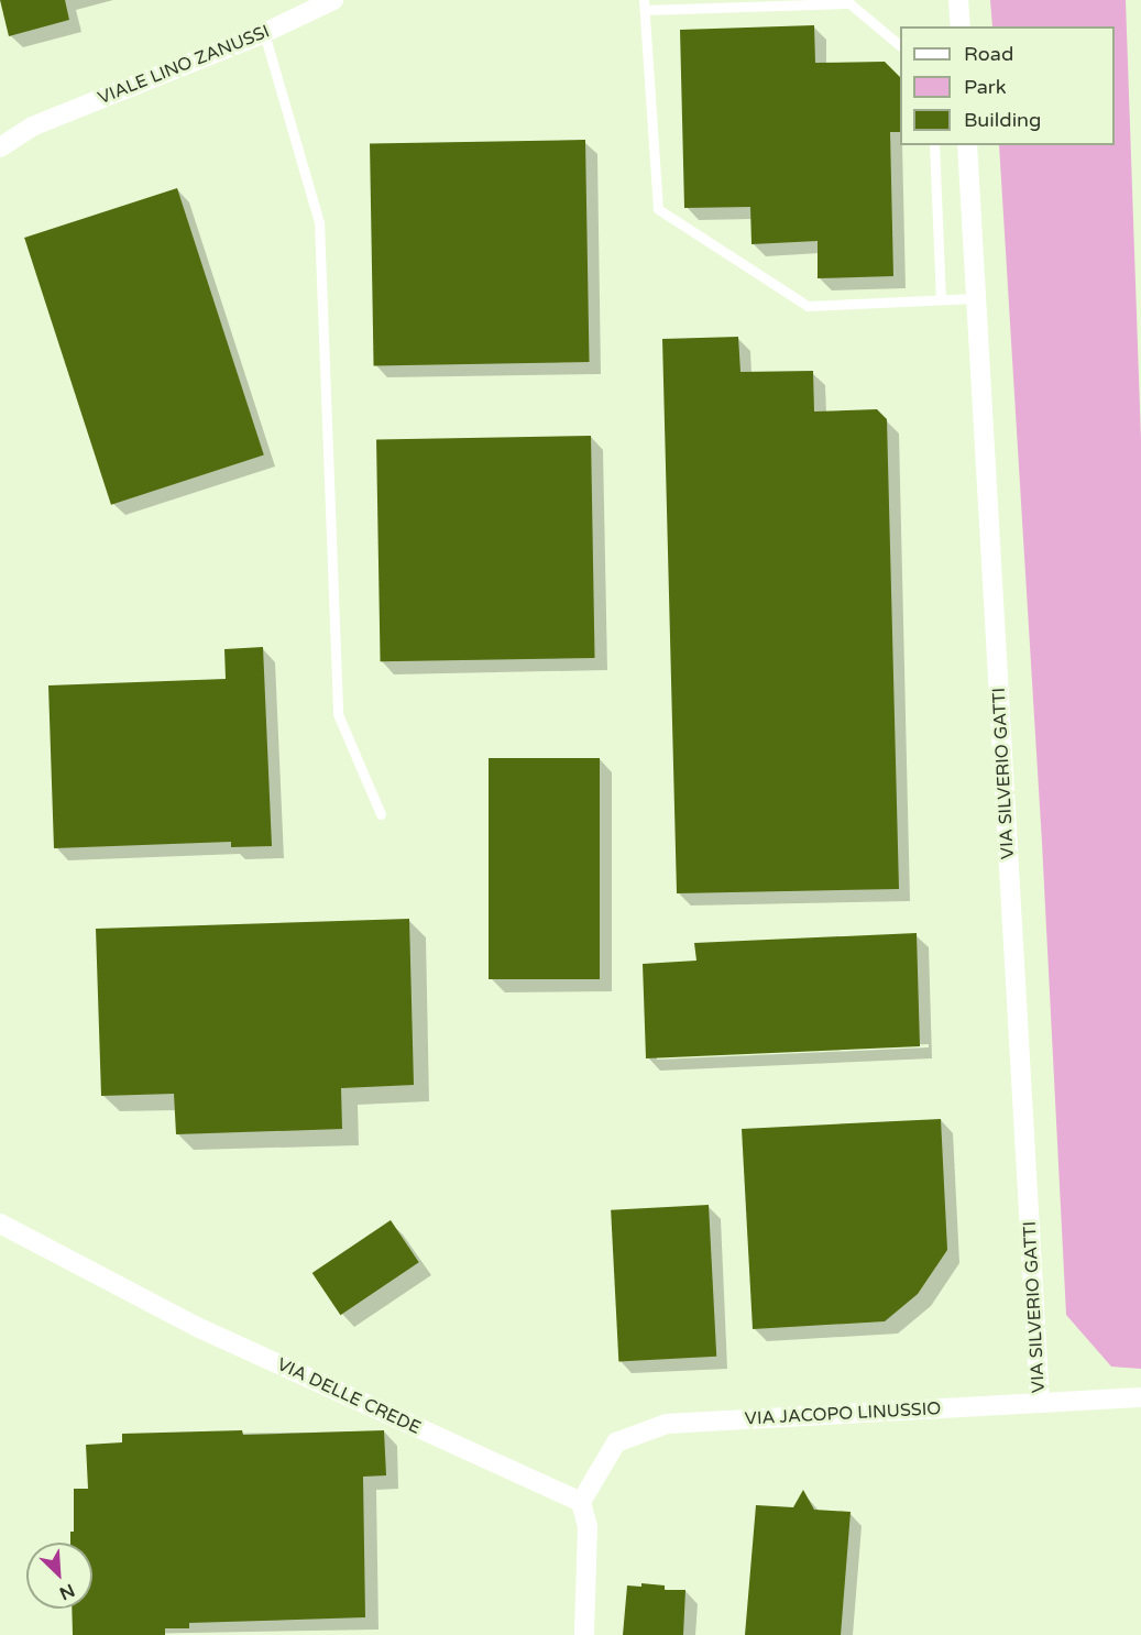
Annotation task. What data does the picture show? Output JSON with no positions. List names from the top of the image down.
{
  "streets": {
    "street": [
      "VIALE LINO ZANUSSI",
      "VIA SILVERIO GATTI",
      "VIA DELLE CREDE",
      "VIA JACOPO LINUSSIO"
    ]
  },
  "crossings": [
    ["VIA SILVERIO GATTI", "VIA JACOPO LINUSSIO"],
    ["VIA DELLE CREDE", "VIA JACOPO LINUSSIO"]
  ],
  "legend": ["Road", "Park", "Building"],
  "north": "bottom right"
}
